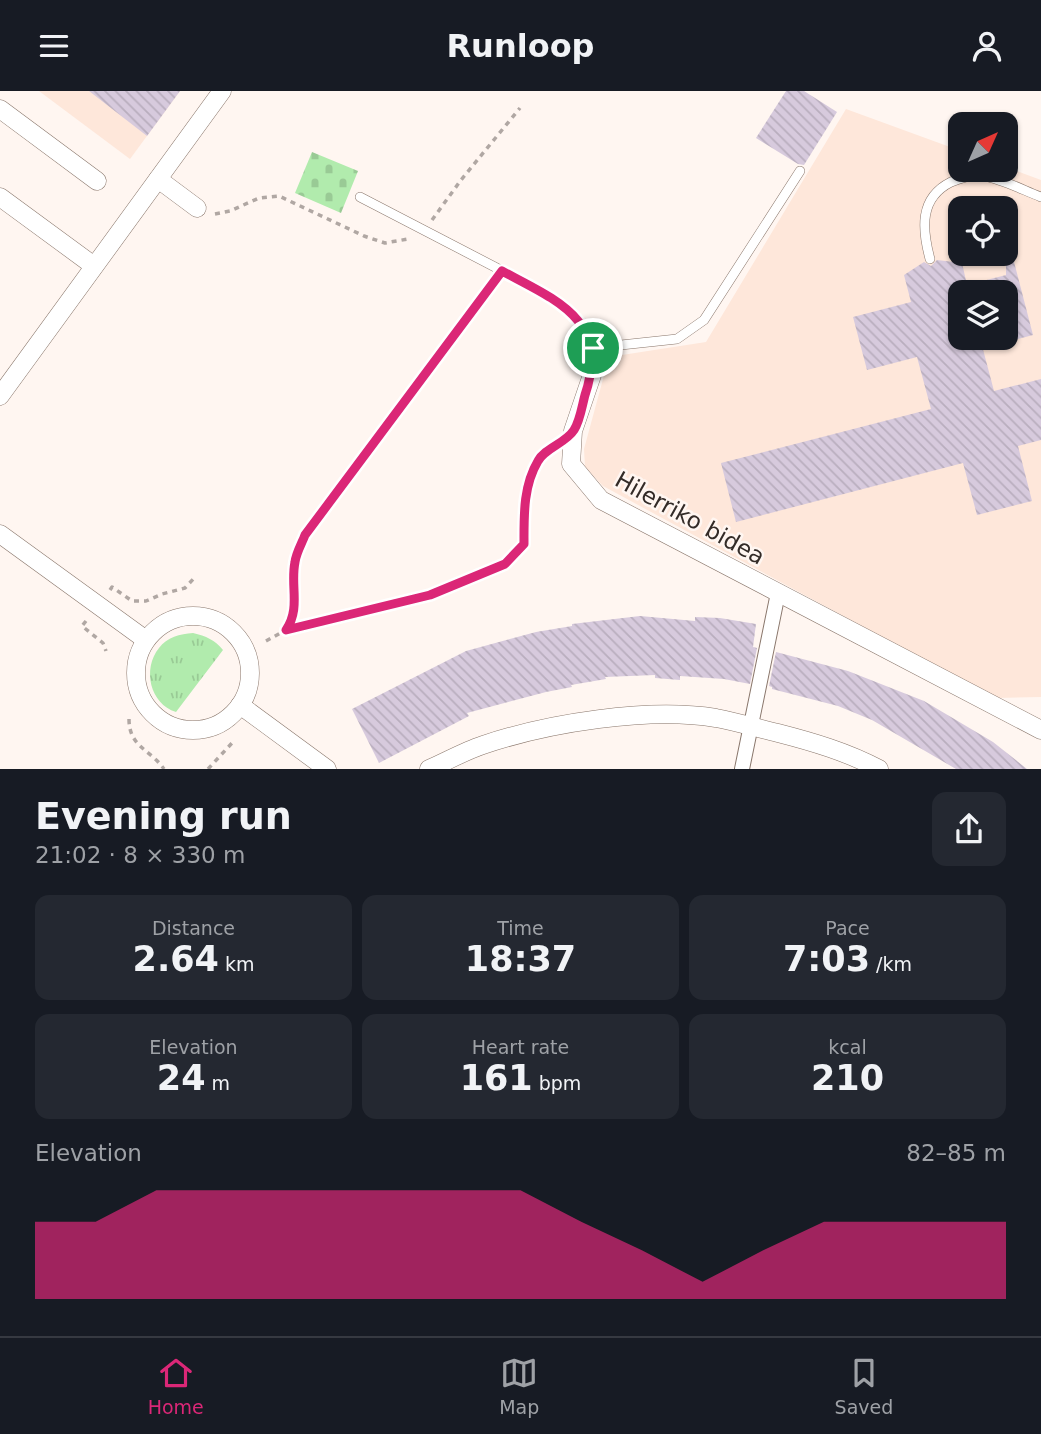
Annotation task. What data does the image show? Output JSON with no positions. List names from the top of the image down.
{
  "streets": {
    "street": ["Hilerriko bidea"]
  },
  "north": "top right",
  "page": {
    "header": "Runloop",
    "heading": ["Evening run", "21:02 · 8 × 330 m"],
    "stats": [
      ["Distance", "2.64 km"],
      ["Time", "18:37"],
      ["Pace", "7:03 /km"],
      ["Elevation", "24 m"],
      ["Heart rate", "161 bpm"],
      ["kcal", "210"]
    ],
    "chart": ["Elevation", "82–85 m"],
    "tabs": ["Home", "Map", "Saved"]
  }
}
